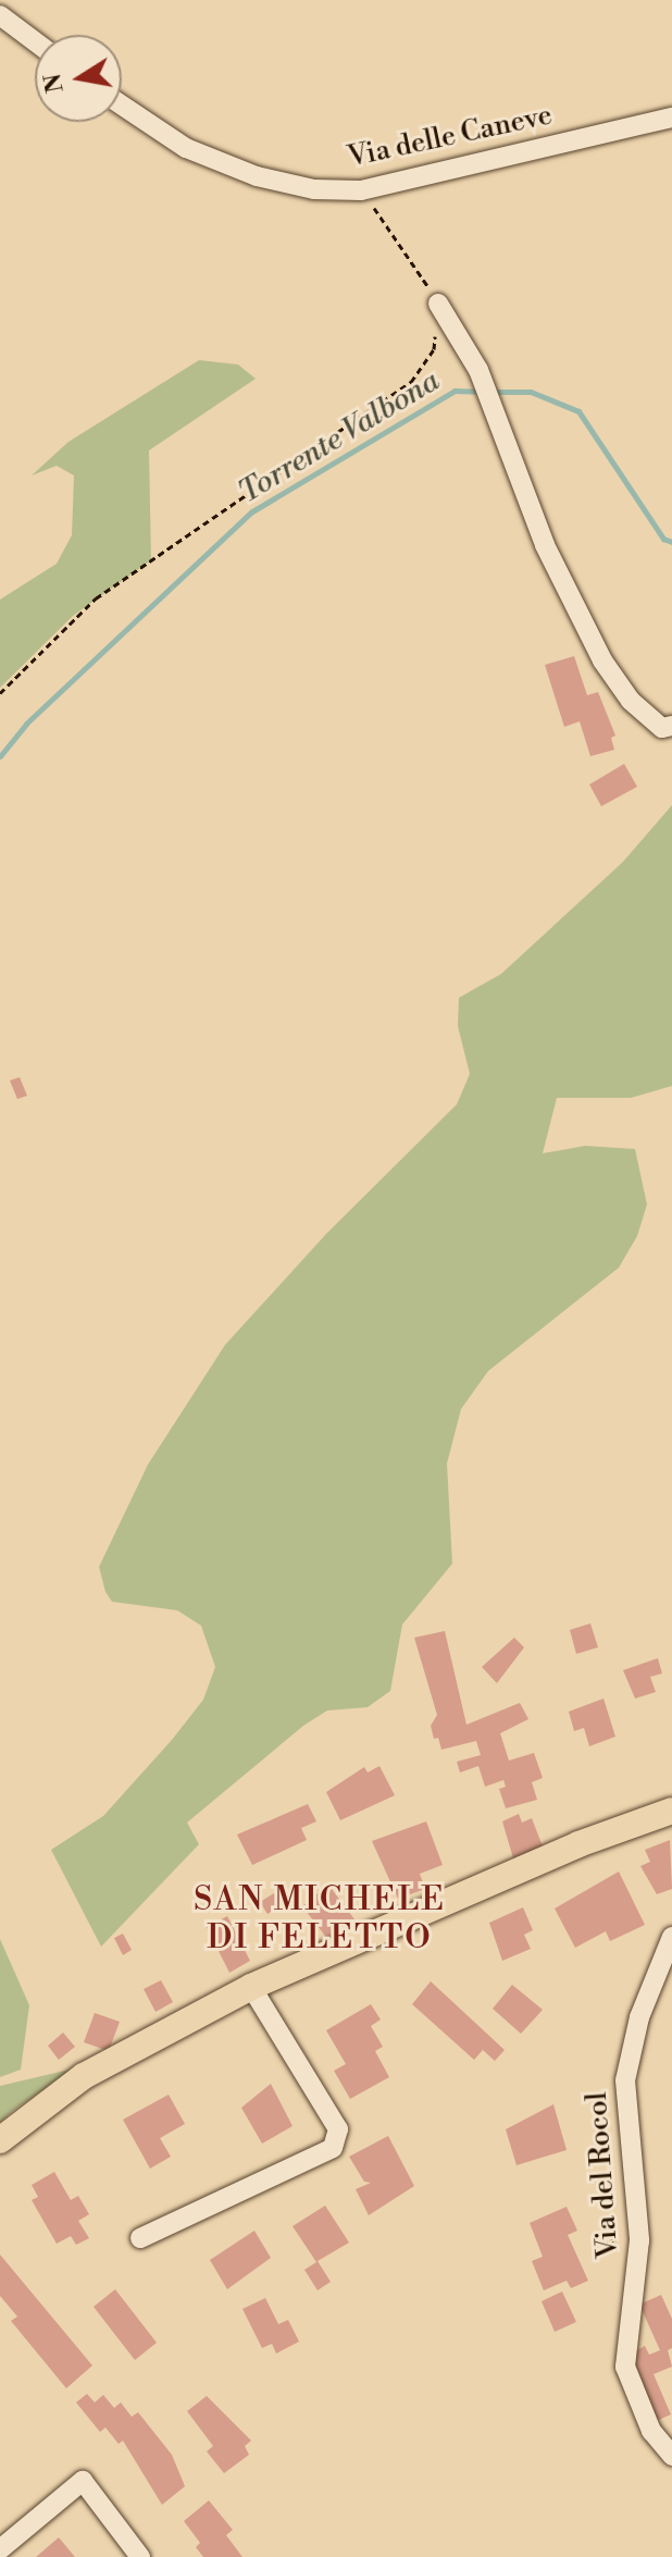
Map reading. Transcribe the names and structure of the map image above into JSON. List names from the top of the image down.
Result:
{
  "streets": {
    "street": ["Via delle Caneve", "Via del Rocol"]
  },
  "districts": ["SAN MICHELE DI FELETTO"],
  "water": ["Torrente Valbona"],
  "north": "left"
}
